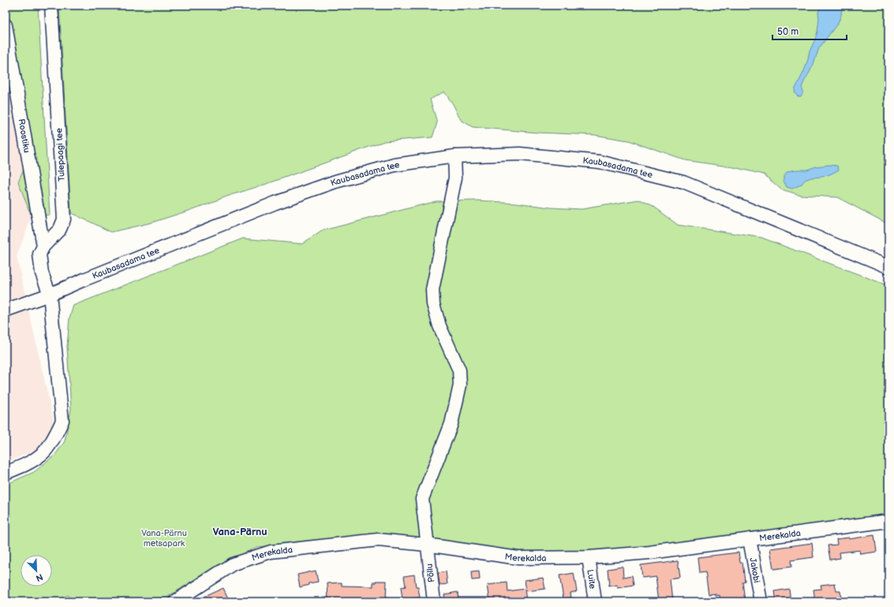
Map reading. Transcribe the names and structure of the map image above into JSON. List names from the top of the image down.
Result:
{
  "streets": {
    "street": [
      "Roostiku",
      "Tulepaagi tee",
      "Kaubasadama tee",
      "Merekalda",
      "Jakobi",
      "Põllu",
      "Luite"
    ]
  },
  "crossings": [
    ["Roostiku", "Tulepaagi tee"],
    ["Kaubasadama tee", "Põllu"],
    ["Merekalda", "Jakobi"],
    ["Merekalda", "Põllu"],
    ["Merekalda", "Luite"]
  ],
  "districts": ["Vana-Pärnu"],
  "parks": ["Vana-Pärnu metsapark"],
  "scale_bar": "50 m",
  "north": "bottom right"
}
